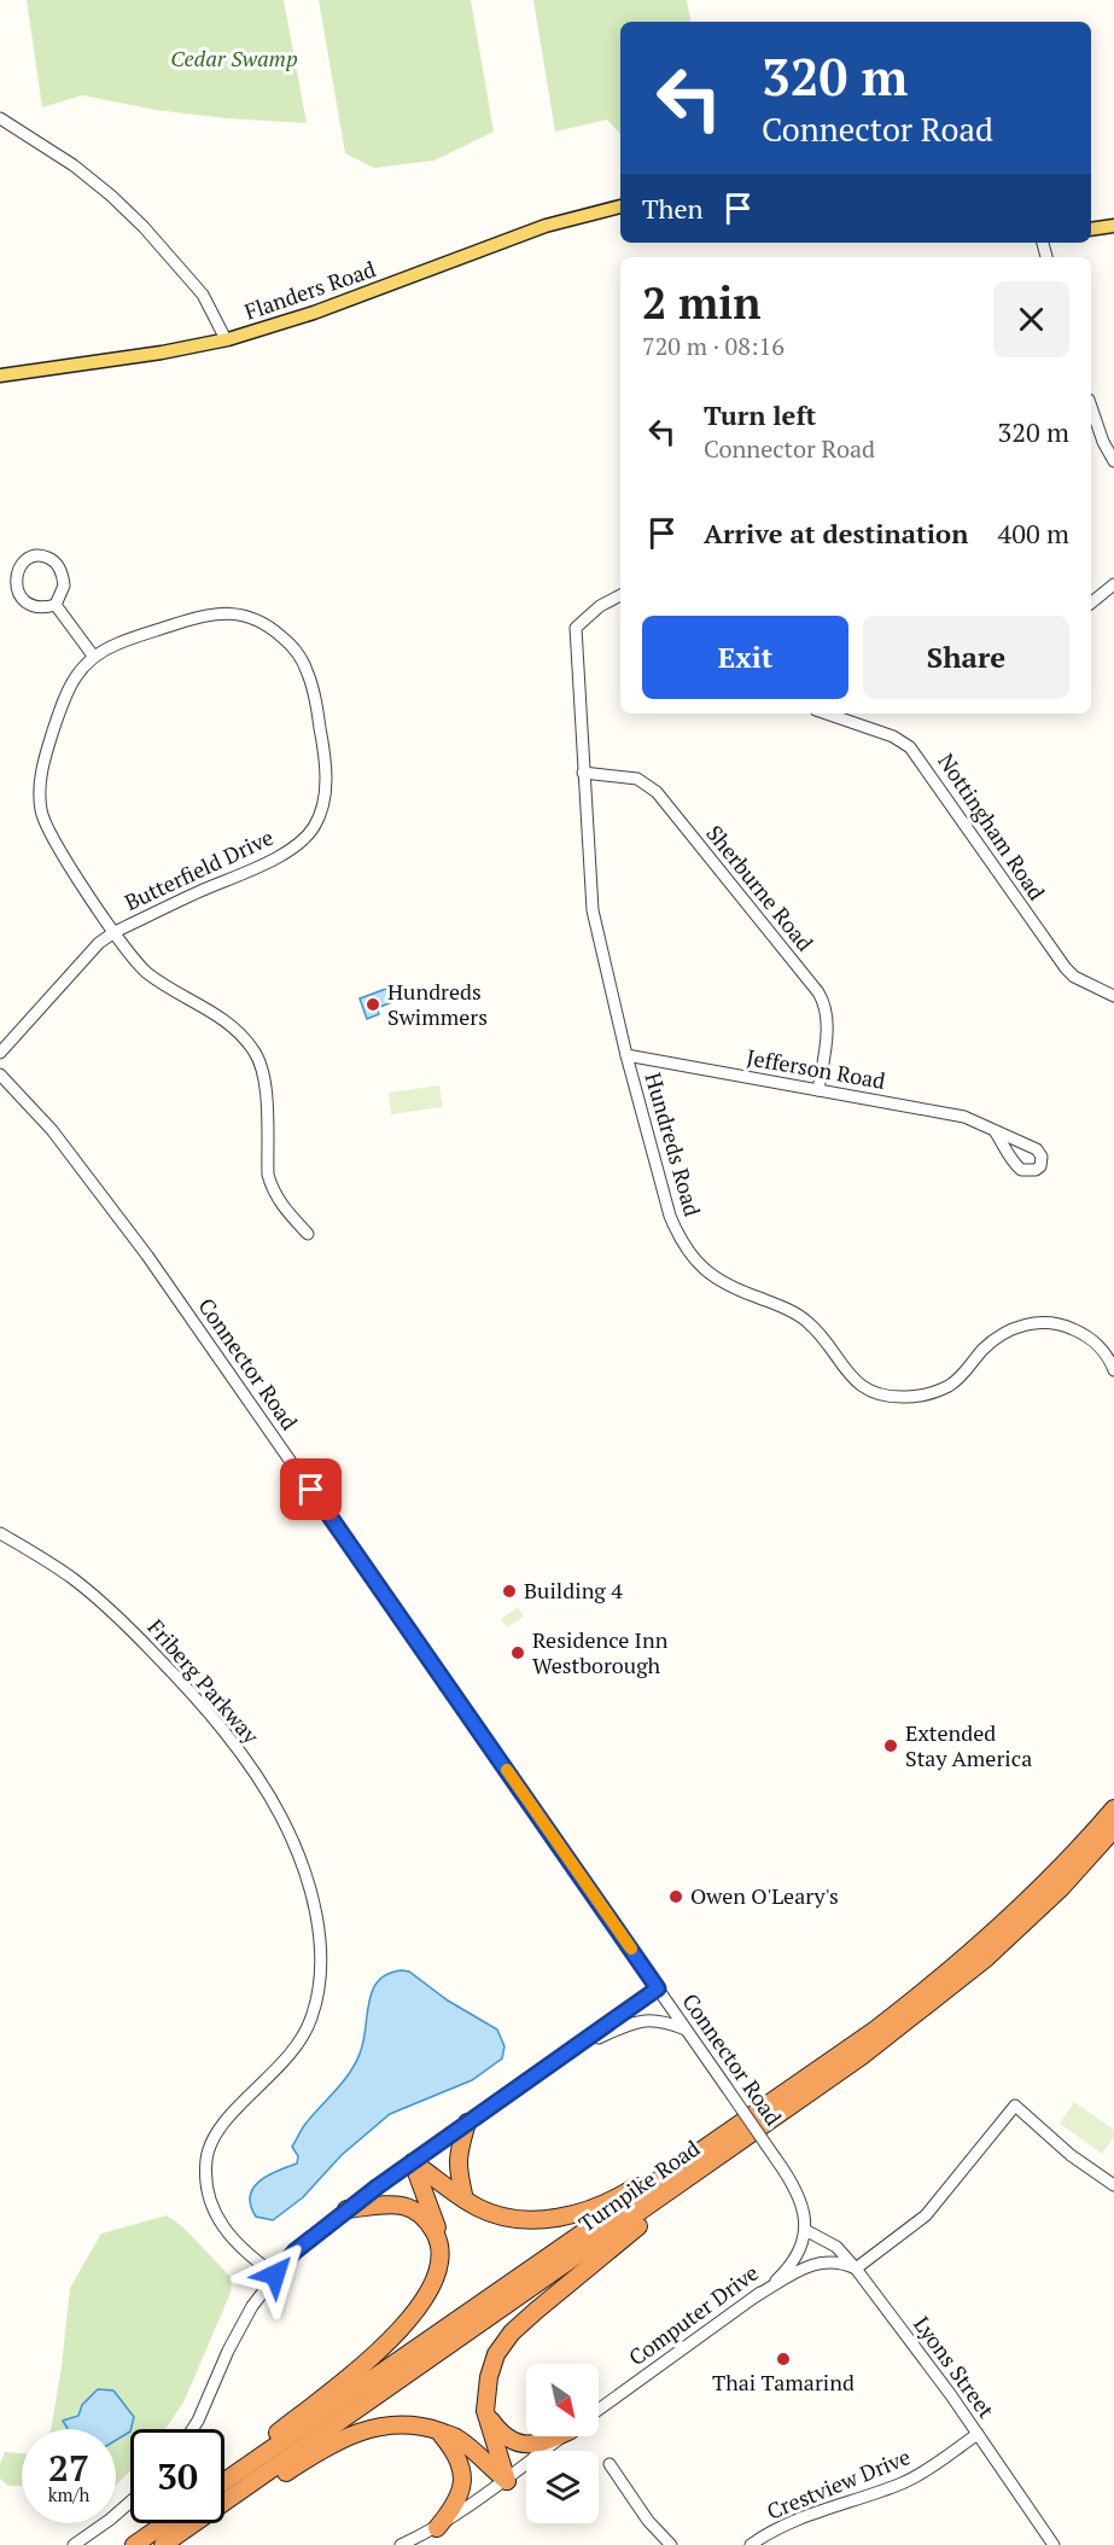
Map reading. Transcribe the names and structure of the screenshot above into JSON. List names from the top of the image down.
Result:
{
  "streets": {
    "highway": ["Turnpike Road"],
    "main road": ["Flanders Road"],
    "street": [
      "Nottingham Road",
      "Butterfield Drive",
      "Sherburne Road",
      "Jefferson Road",
      "Hundreds Road",
      "Connector Road",
      "Friberg Parkway",
      "Computer Drive",
      "Lyons Street",
      "Crestview Drive"
    ]
  },
  "crossings": [
    ["Sherburne Road", "Jefferson Road"],
    ["Sherburne Road", "Hundreds Road"],
    ["Jefferson Road", "Hundreds Road"],
    ["Connector Road", "Computer Drive"],
    ["Connector Road", "Lyons Street"],
    ["Computer Drive", "Lyons Street"],
    ["Lyons Street", "Crestview Drive"]
  ],
  "parks": ["Cedar Swamp"],
  "places": [
    "Hundreds Swimmers",
    "Building 4",
    "Residence Inn Westborough",
    "Extended Stay America",
    "Owen O'Leary's",
    "Thai Tamarind"
  ],
  "north": "bottom right",
  "page": {
    "turn": ["320 m", "Connector Road"],
    "then": "Then",
    "heading": ["2 min", "720 m · 08:16"],
    "list": [
      {
        "name": "Turn left",
        "note": "Connector Road",
        "value": "320 m"
      },
      {
        "name": "Arrive at destination",
        "value": "400 m"
      }
    ],
    "buttons": ["Exit", "Share"],
    "speed": "27 km/h",
    "limit": "30"
  }
}
